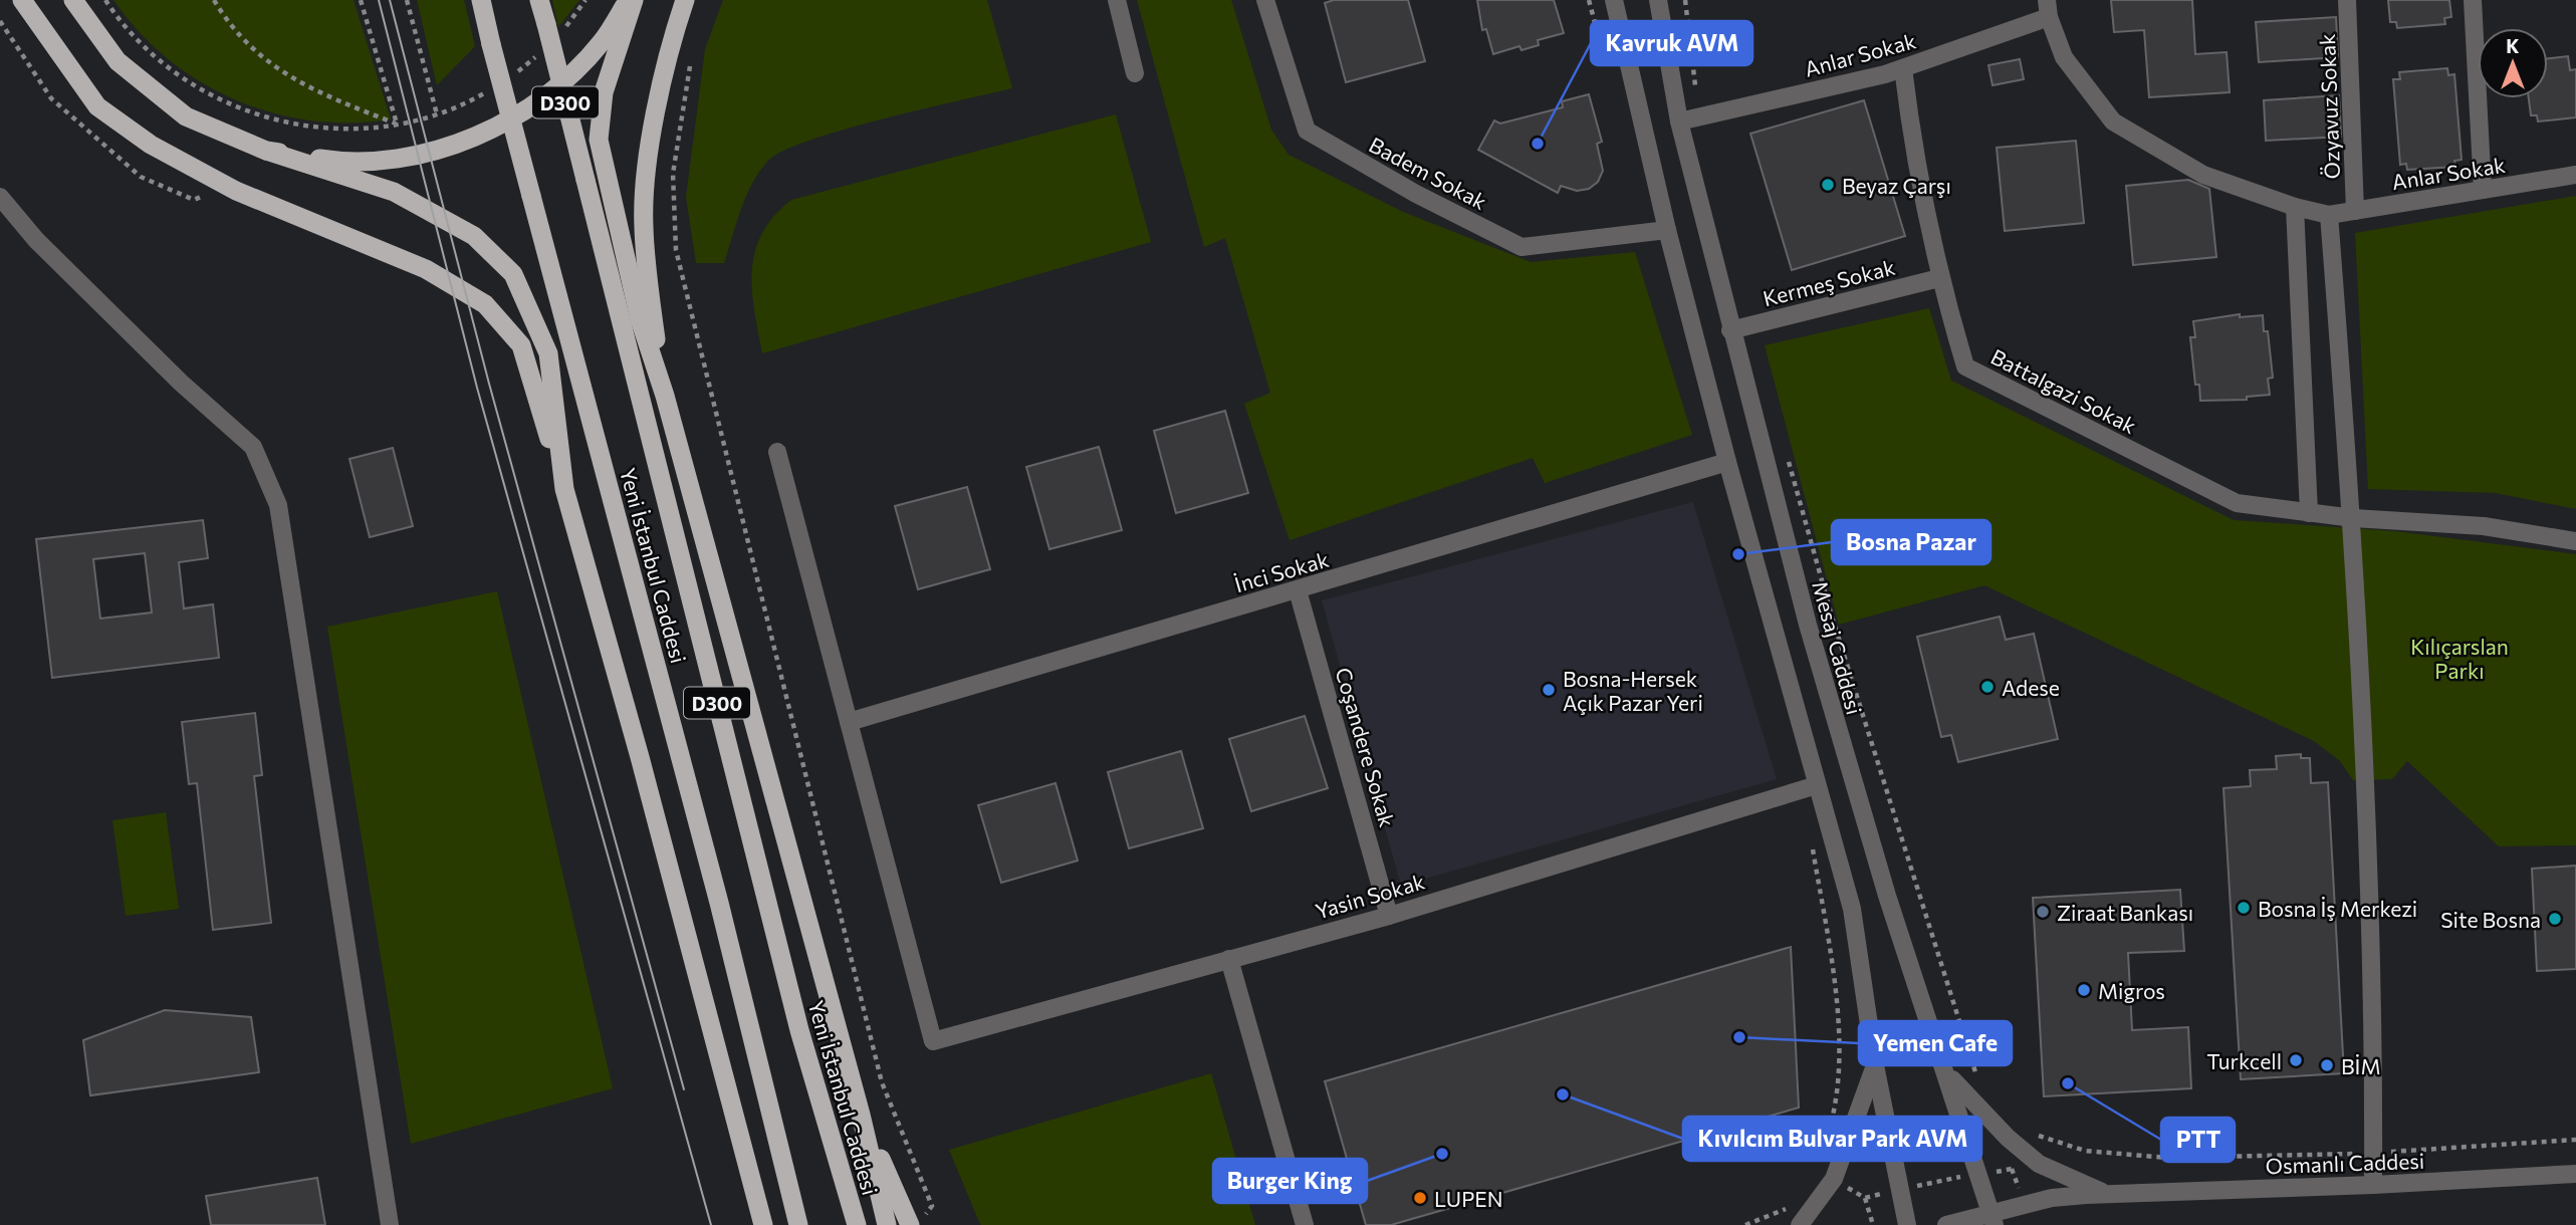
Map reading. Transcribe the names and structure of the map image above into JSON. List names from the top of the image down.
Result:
{
  "streets": {
    "highway": ["D300", "Yeni İstanbul Caddesi"],
    "street": [
      "Anlar Sokak",
      "Özyavuz Sokak",
      "Badem Sokak",
      "Kermeş Sokak",
      "Battalgazi Sokak",
      "İnci Sokak",
      "Mesaj Caddesi",
      "Coşandere Sokak",
      "Yasin Sokak",
      "Osmanlı Caddesi"
    ]
  },
  "crossings": [
    ["Anlar Sokak", "Özyavuz Sokak"],
    ["Anlar Sokak", "Battalgazi Sokak"],
    ["Anlar Sokak", "Mesaj Caddesi"],
    ["Kermeş Sokak", "Battalgazi Sokak"],
    ["Kermeş Sokak", "Mesaj Caddesi"],
    ["İnci Sokak", "Coşandere Sokak"],
    ["İnci Sokak", "Yasin Sokak"],
    ["Mesaj Caddesi", "Osmanlı Caddesi"],
    ["Coşandere Sokak", "Yasin Sokak"]
  ],
  "parks": ["Kılıçarslan Parkı"],
  "places": [
    "Kavruk AVM",
    "Beyaz Çarşı",
    "Bosna Pazar",
    "Adese",
    "Bosna-Hersek Açık Pazar Yeri",
    "Bosna İş Merkezi",
    "Ziraat Bankası",
    "Site Bosna",
    "Migros",
    "Yemen Cafe",
    "Turkcell",
    "BİM",
    "PTT",
    "Kıvılcım Bulvar Park AVM",
    "Burger King",
    "LUPEN"
  ],
  "north": "top"
}
